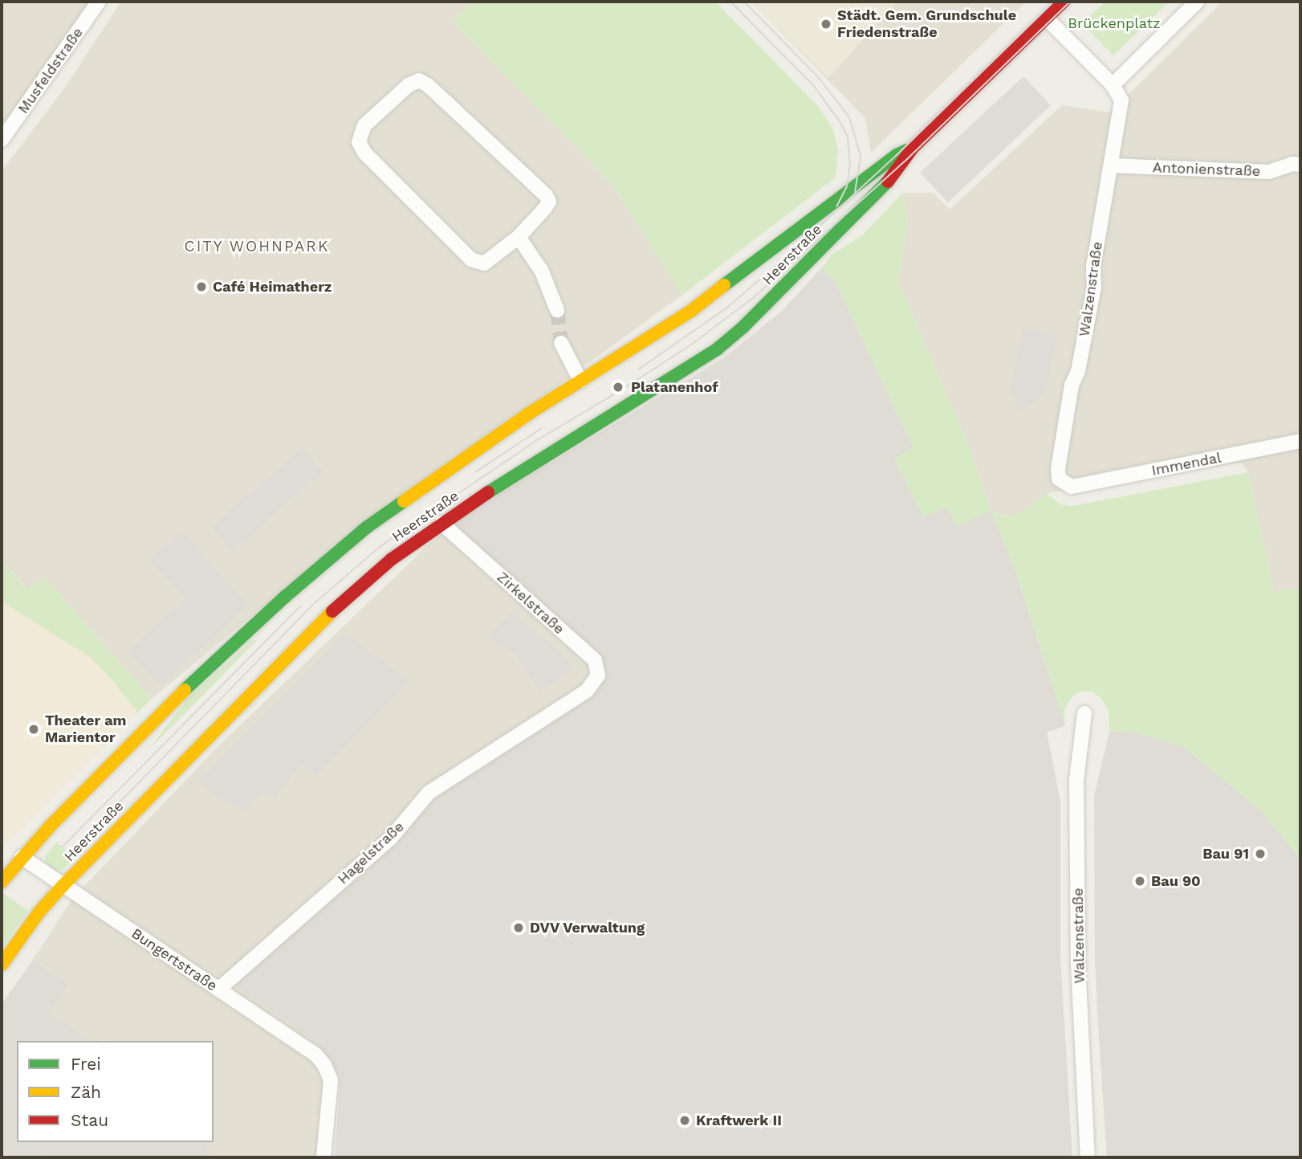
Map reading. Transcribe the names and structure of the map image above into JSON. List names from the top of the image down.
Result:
{
  "streets": {
    "street": [
      "Musfeldstraße",
      "Antonienstraße",
      "Heerstraße",
      "Walzenstraße",
      "Immendal",
      "Zirkelstraße",
      "Hagelstraße",
      "Bungertstraße"
    ]
  },
  "crossings": [
    ["Antonienstraße", "Walzenstraße"],
    ["Heerstraße", "Zirkelstraße"],
    ["Heerstraße", "Bungertstraße"],
    ["Walzenstraße", "Immendal"],
    ["Zirkelstraße", "Hagelstraße"],
    ["Hagelstraße", "Bungertstraße"]
  ],
  "districts": ["CITY WOHNPARK"],
  "parks": ["Brückenplatz"],
  "places": [
    "Städt. Gem. Grundschule Friedenstraße",
    "Café Heimatherz",
    "Platanenhof",
    "Theater am Marientor",
    "Bau 91",
    "Bau 90",
    "DVV Verwaltung",
    "Kraftwerk II"
  ],
  "legend": ["Frei", "Zäh", "Stau"]
}
